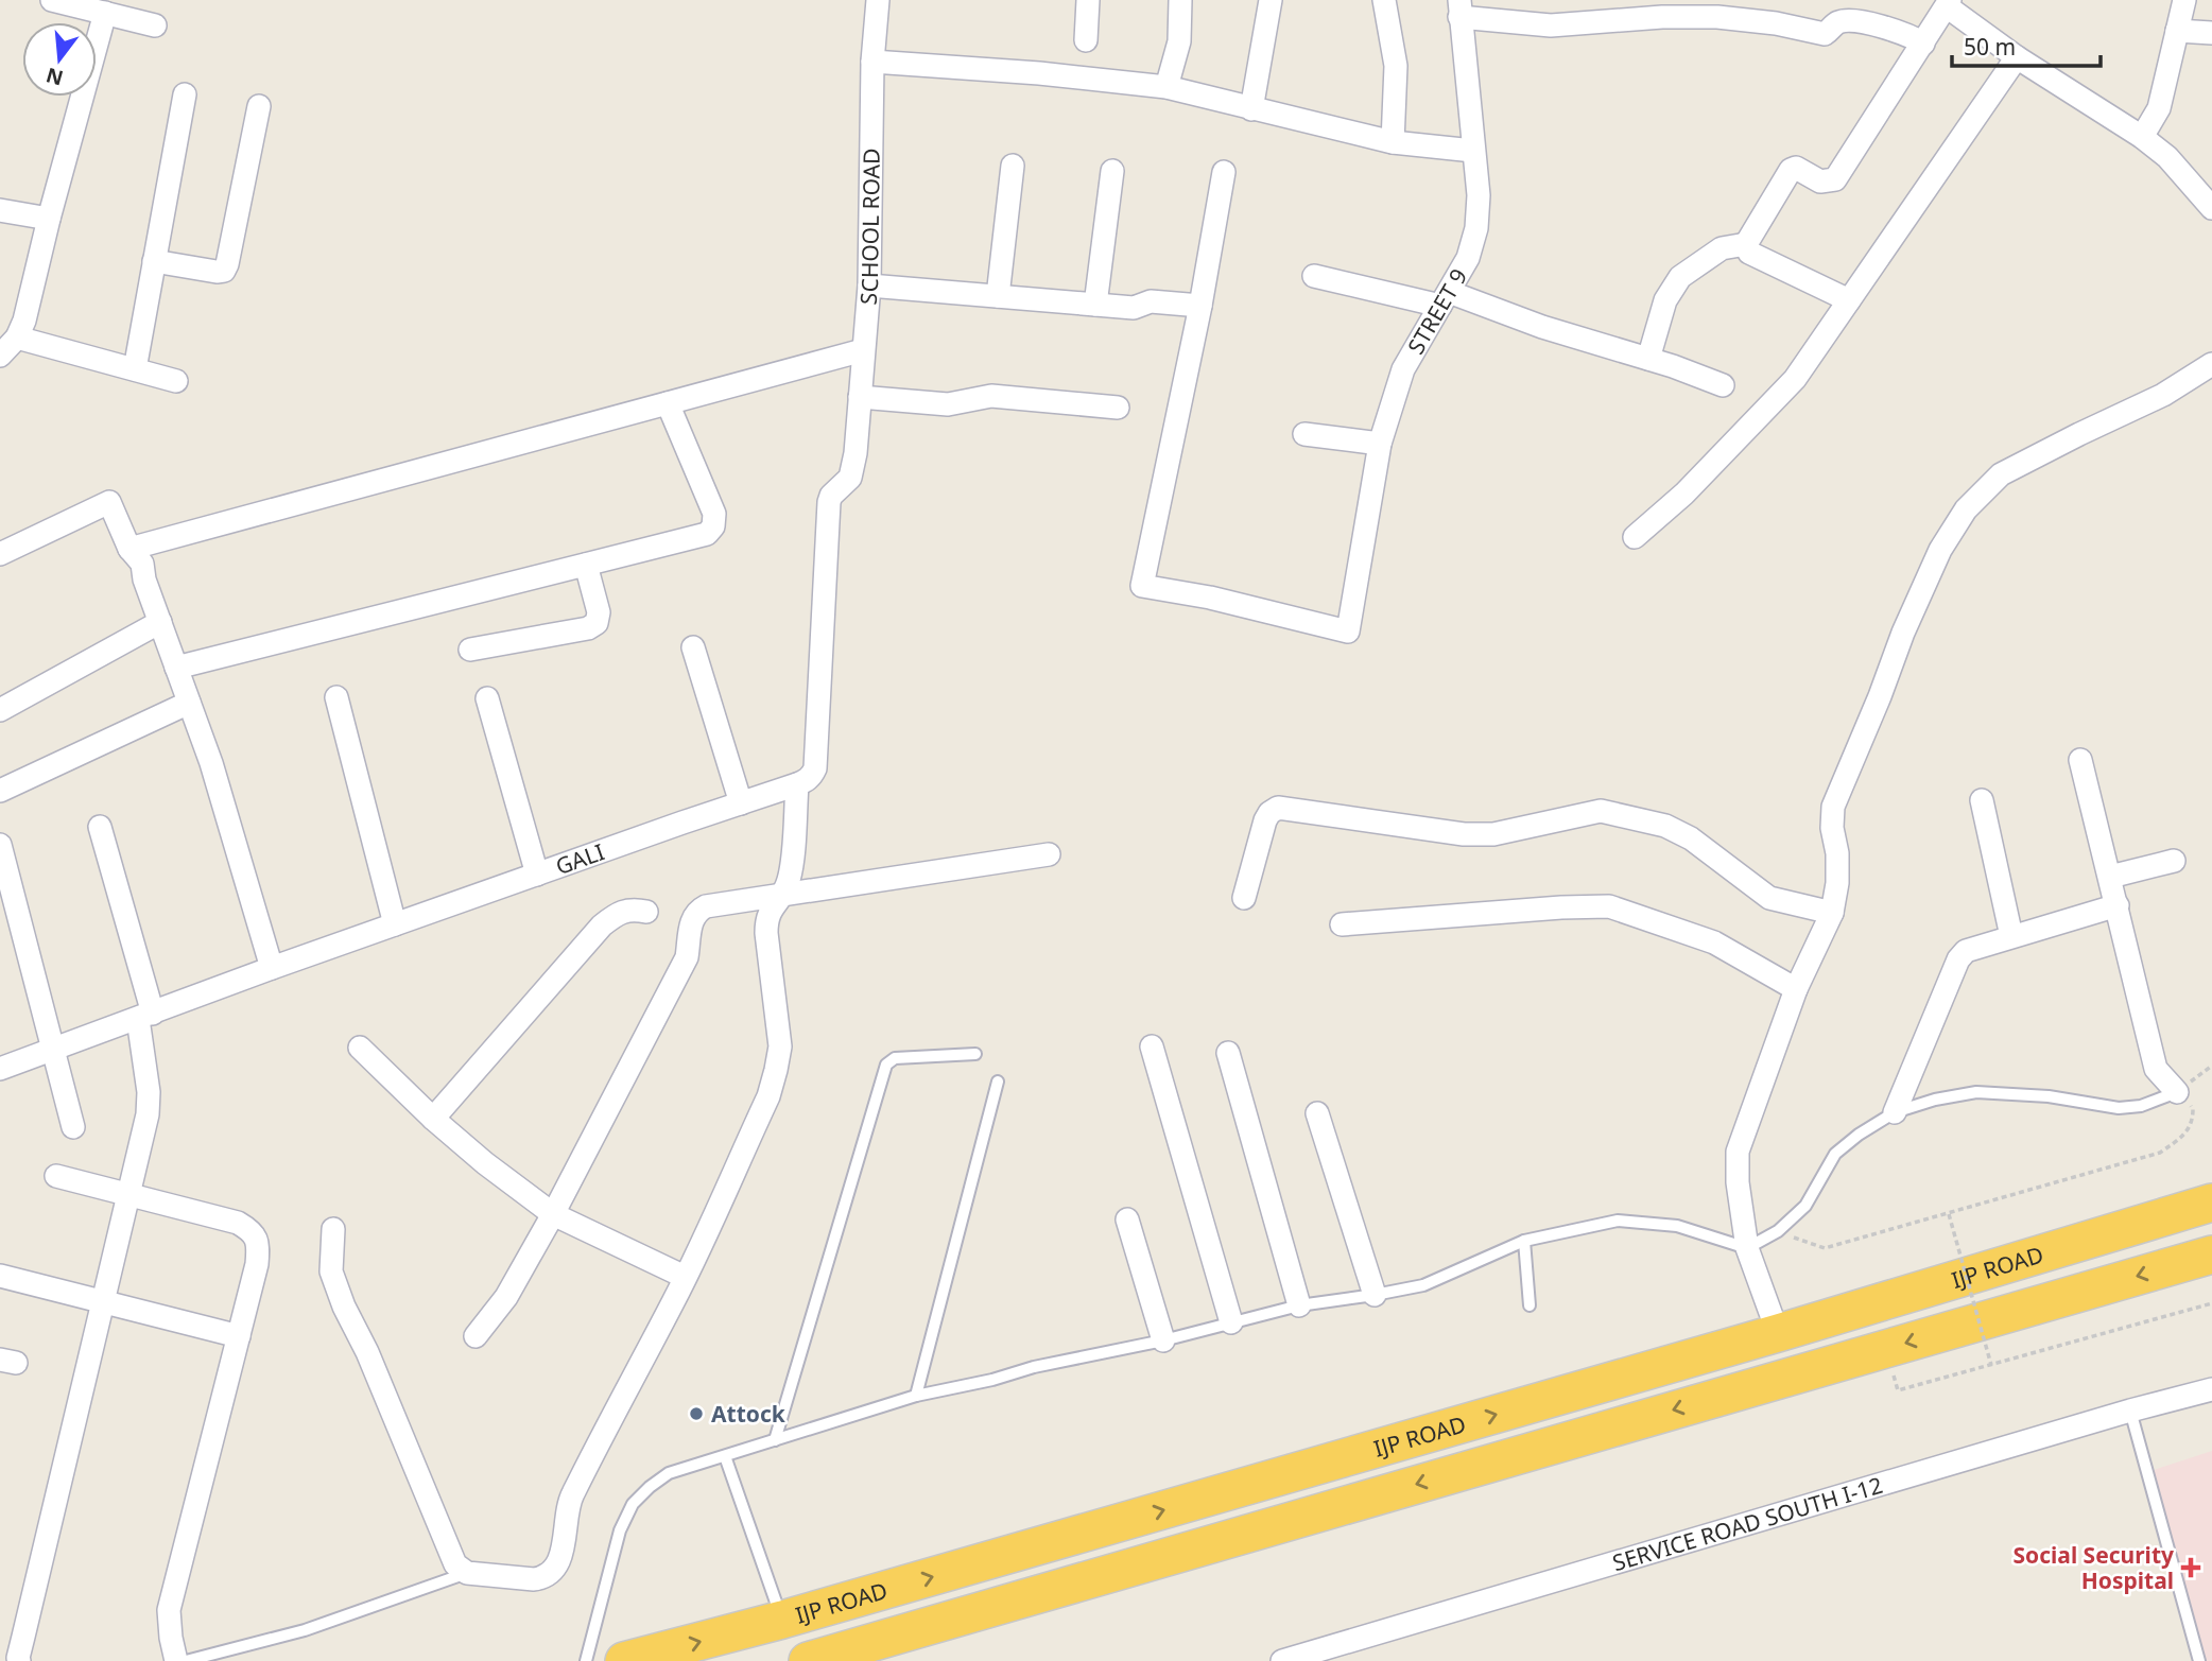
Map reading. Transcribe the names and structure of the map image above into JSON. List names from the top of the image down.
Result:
{
  "streets": {
    "highway": ["IJP ROAD"],
    "street": [
      "SCHOOL ROAD",
      "STREET 9",
      "GALI",
      "SERVICE ROAD SOUTH I-12"
    ]
  },
  "crossings": [
    ["SCHOOL ROAD", "GALI"]
  ],
  "places": {
    "other": ["Attock"],
    "health": ["Social Security Hospital"]
  },
  "scale_bar": "50 m",
  "north": "bottom"
}
